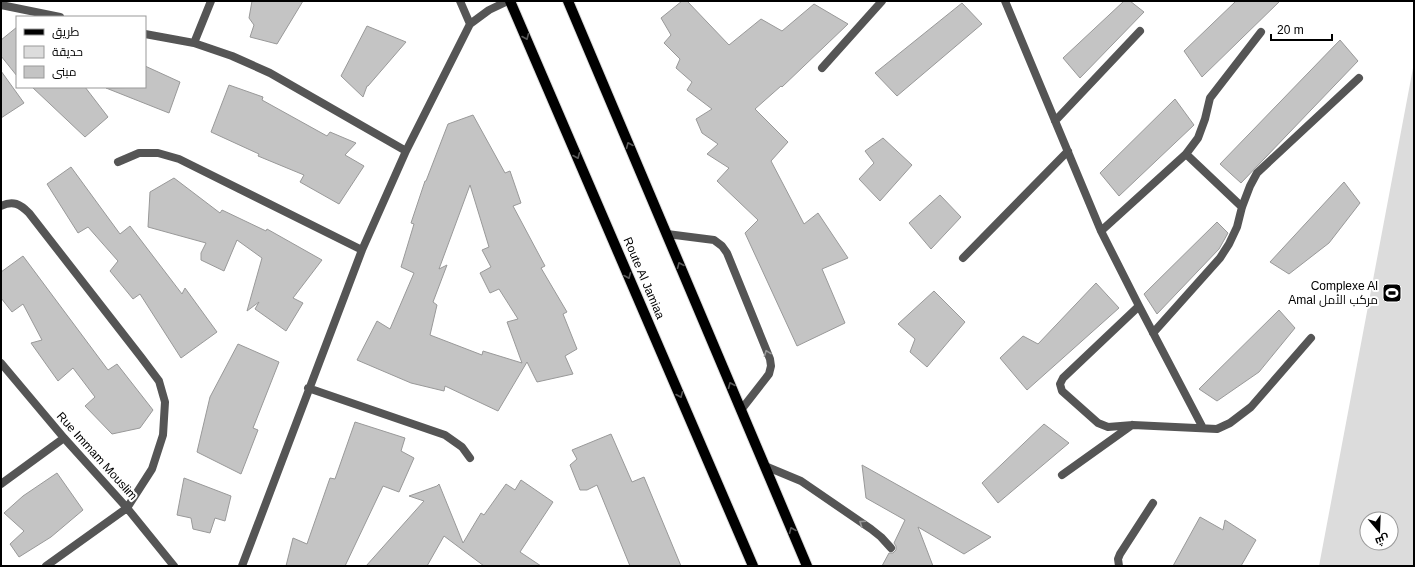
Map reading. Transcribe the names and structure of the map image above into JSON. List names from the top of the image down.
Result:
{
  "streets": {
    "main road": ["Route Al Jamiaa"],
    "street": ["Rue Immam Mouslim"]
  },
  "places": {
    "sports": ["Complexe Al Amal مركب الأمل"]
  },
  "legend": ["طريق", "حديقة", "مبنى"],
  "scale_bar": "20 m",
  "north": "bottom"
}
